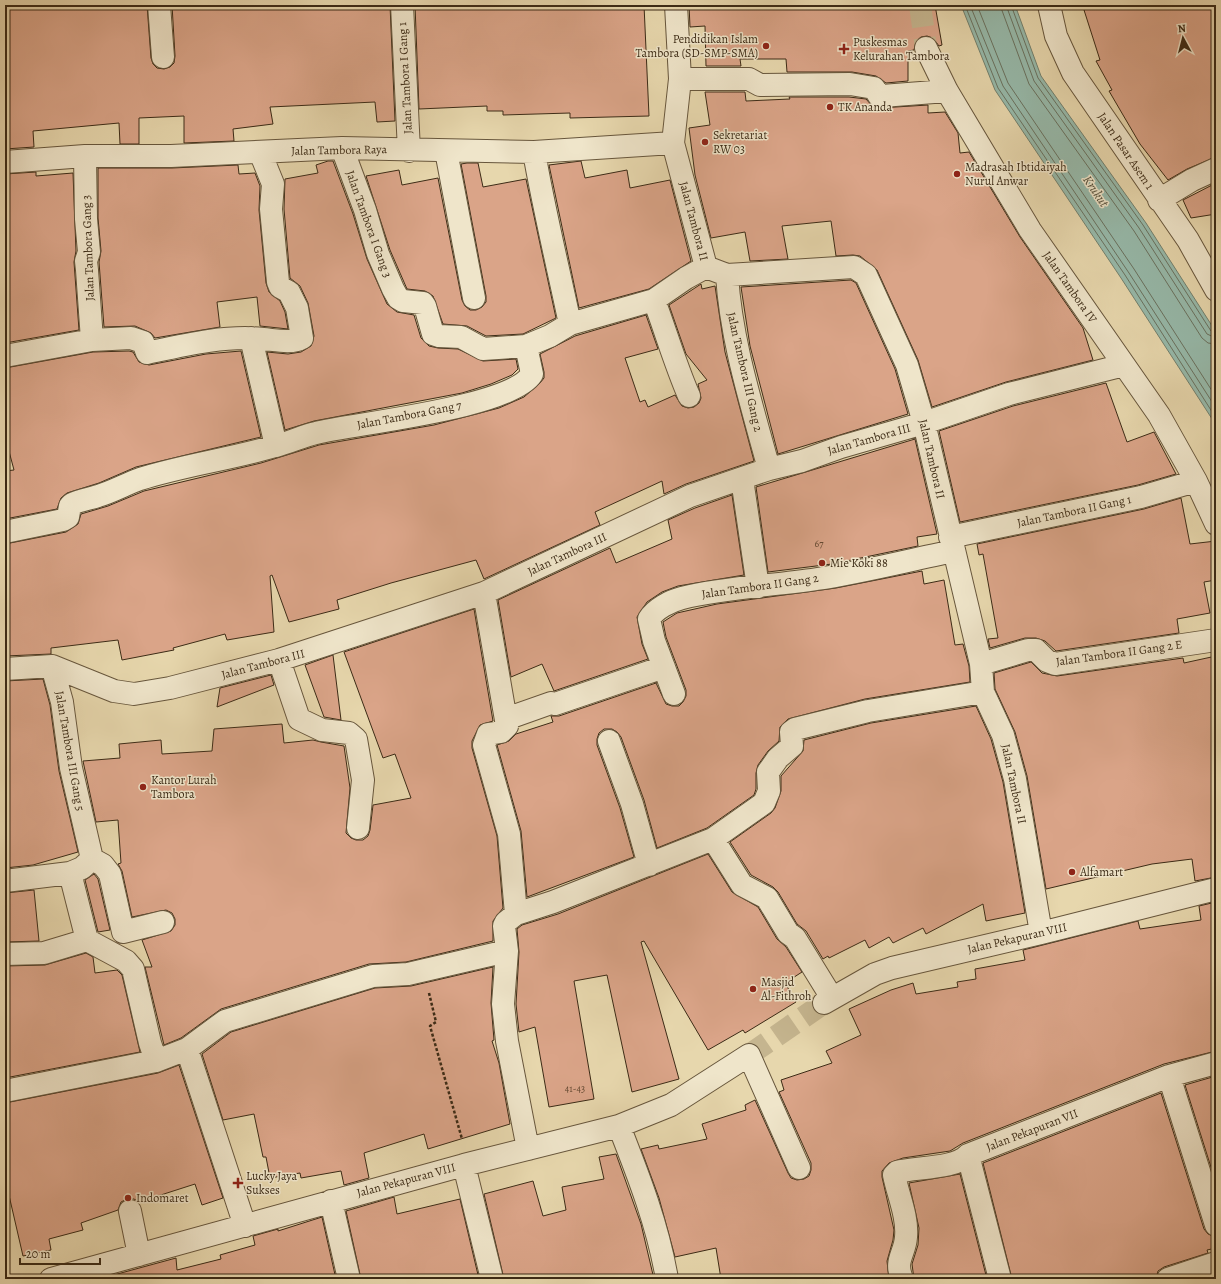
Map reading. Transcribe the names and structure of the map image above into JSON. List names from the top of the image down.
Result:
{
  "streets": {
    "street": [
      "Jalan Tambora I Gang 1",
      "Jalan Tambora Raya",
      "Jalan Pasar Asem 1",
      "Jalan Tambora II",
      "Jalan Tambora I Gang 3",
      "Jalan Tambora Gang 3",
      "Jalan Tambora IV",
      "Jalan Tambora III Gang 2",
      "Jalan Tambora Gang 7",
      "Jalan Tambora III",
      "Jalan Tambora II Gang 1",
      "Jalan Tambora II Gang 2",
      "Jalan Tambora II Gang 2 E",
      "Jalan Tambora III Gang 5",
      "Jalan Pekapuran VIII",
      "Jalan Pekapuran VII"
    ]
  },
  "crossings": [
    ["Jalan Tambora I Gang 1", "Jalan Tambora Raya"],
    ["Jalan Tambora Raya", "Jalan Tambora II"],
    ["Jalan Tambora Raya", "Jalan Tambora I Gang 3"],
    ["Jalan Tambora Raya", "Jalan Tambora Gang 3"],
    ["Jalan Tambora II", "Jalan Tambora III Gang 2"],
    ["Jalan Tambora II", "Jalan Tambora III"],
    ["Jalan Tambora II", "Jalan Tambora II Gang 1"],
    ["Jalan Tambora II", "Jalan Tambora II Gang 2"],
    ["Jalan Tambora II", "Jalan Tambora II Gang 2 E"],
    ["Jalan Tambora II", "Jalan Pekapuran VIII"],
    ["Jalan Tambora I Gang 3", "Jalan Tambora Gang 7"],
    ["Jalan Tambora IV", "Jalan Tambora III"],
    ["Jalan Tambora IV", "Jalan Tambora II Gang 1"],
    ["Jalan Tambora III Gang 2", "Jalan Tambora III"],
    ["Jalan Tambora III", "Jalan Tambora III Gang 5"],
    ["Jalan Tambora II Gang 1", "Jalan Tambora II Gang 2"]
  ],
  "water": ["Krukut"],
  "places": {
    "other": [
      "Pendidikan Islam Tambora (SD-SMP-SMA)",
      "TK Ananda",
      "Sekretariat RW 03",
      "Madrasah Ibtidaiyah Nurul Anwar",
      "Mie Koki 88",
      "Kantor Lurah Tambora",
      "Alfamart",
      "Masjid Al-Fithroh",
      "Indomaret"
    ],
    "health": ["Puskesmas Kelurahan Tambora", "Lucky Jaya Sukses"]
  },
  "house_numbers": ["67", "41-43"],
  "scale_bar": "20 m",
  "north": "top"
}
